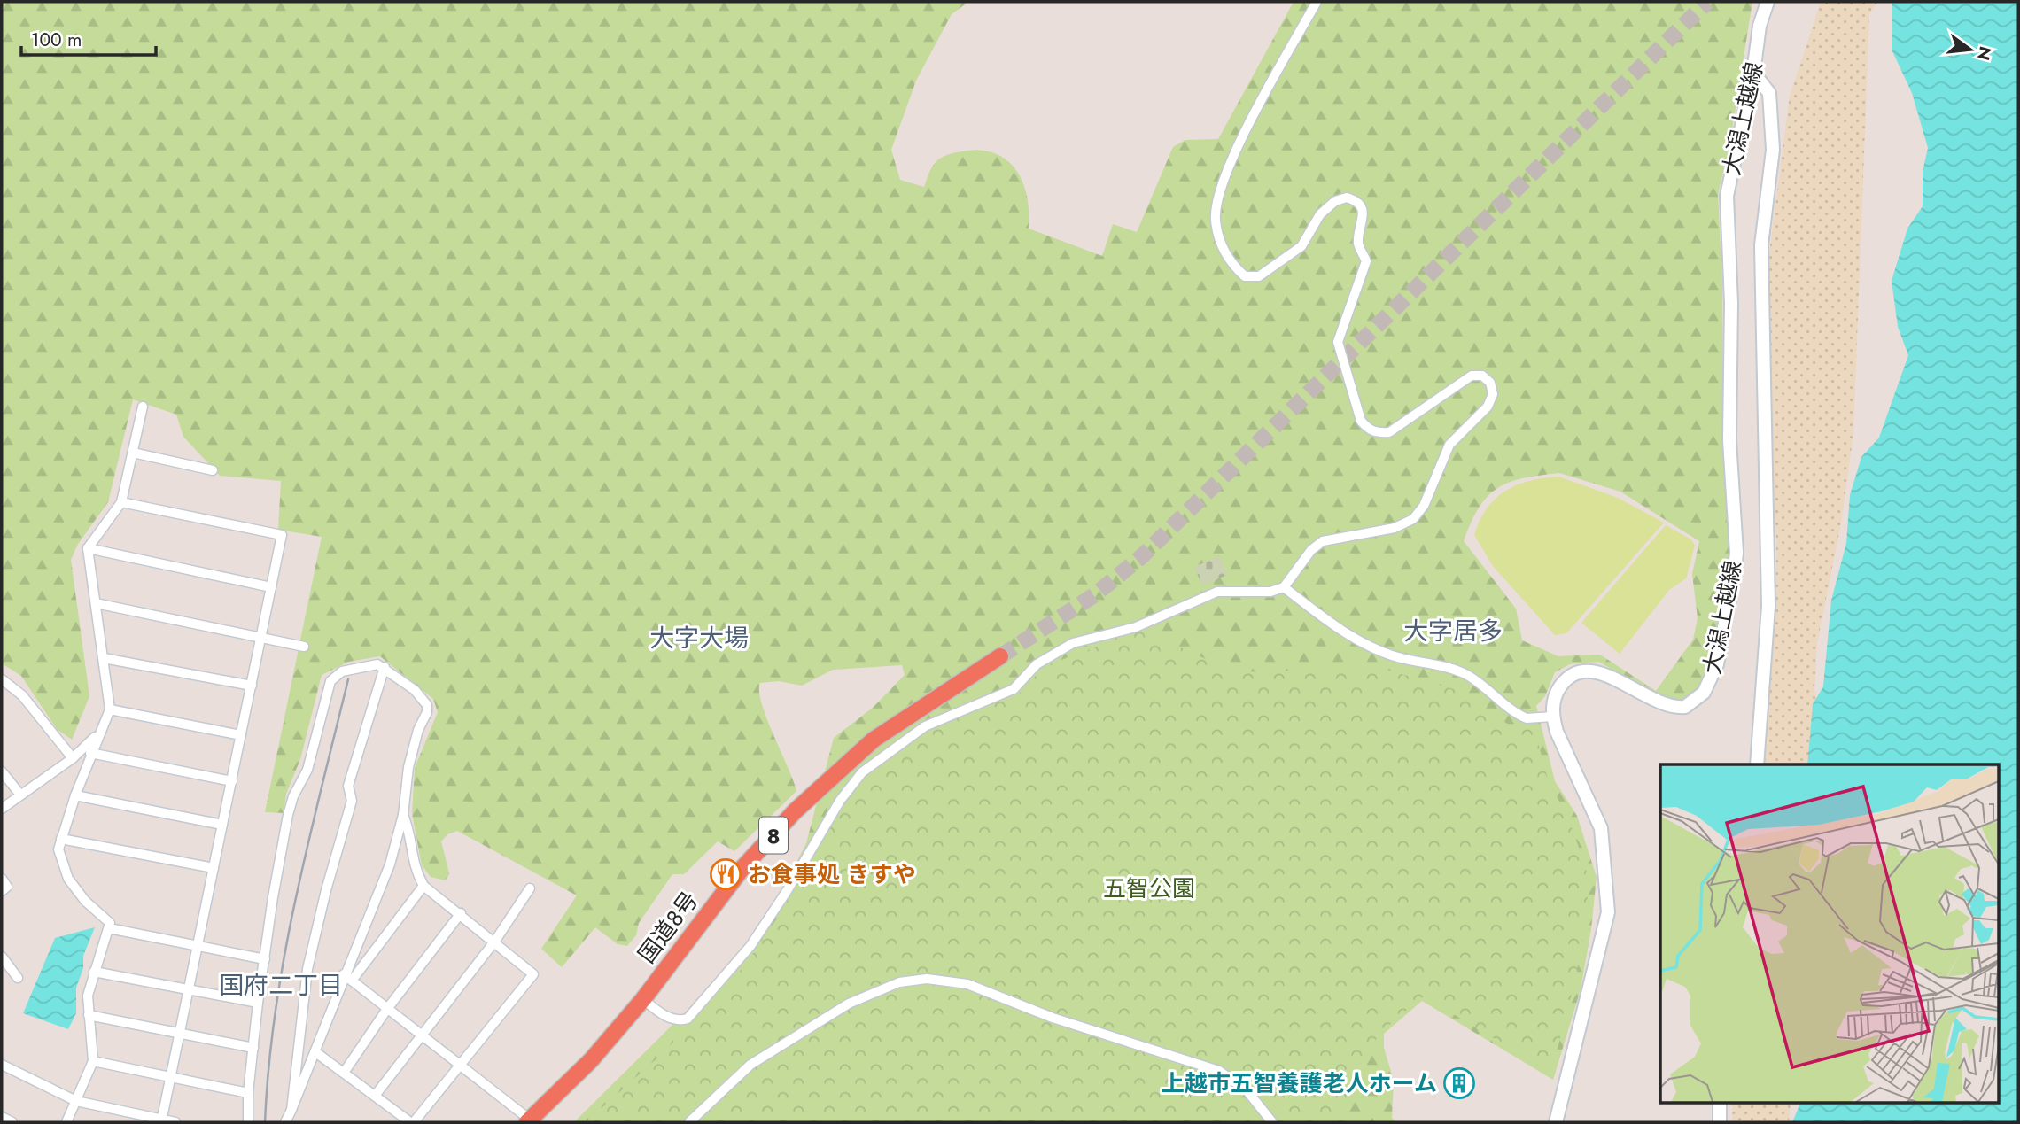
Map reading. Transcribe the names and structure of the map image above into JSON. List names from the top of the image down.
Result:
{
  "streets": {
    "highway": ["8", "国道8号"],
    "main road": ["大潟上越線"]
  },
  "districts": ["大字居多", "大字大場", "国府二丁目"],
  "parks": ["五智公園"],
  "places": {
    "restaurant": ["お食事処 きすや"],
    "building": ["上越市五智養護老人ホーム"]
  },
  "scale_bar": "100 m",
  "north": "right"
}
